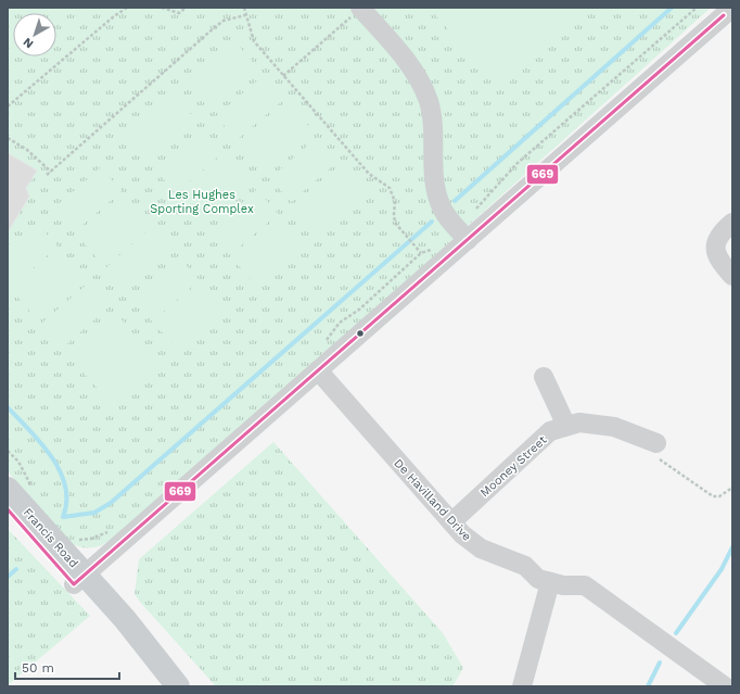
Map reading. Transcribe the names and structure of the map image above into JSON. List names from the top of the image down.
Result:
{
  "streets": {
    "main road": ["Francis Road"],
    "street": ["Mooney Street", "De Havilland Drive"]
  },
  "crossings": [
    ["Mooney Street", "De Havilland Drive"]
  ],
  "parks": ["Les Hughes Sporting Complex"],
  "lines": ["transit line 669"],
  "scale_bar": "50 m",
  "north": "bottom left"
}
